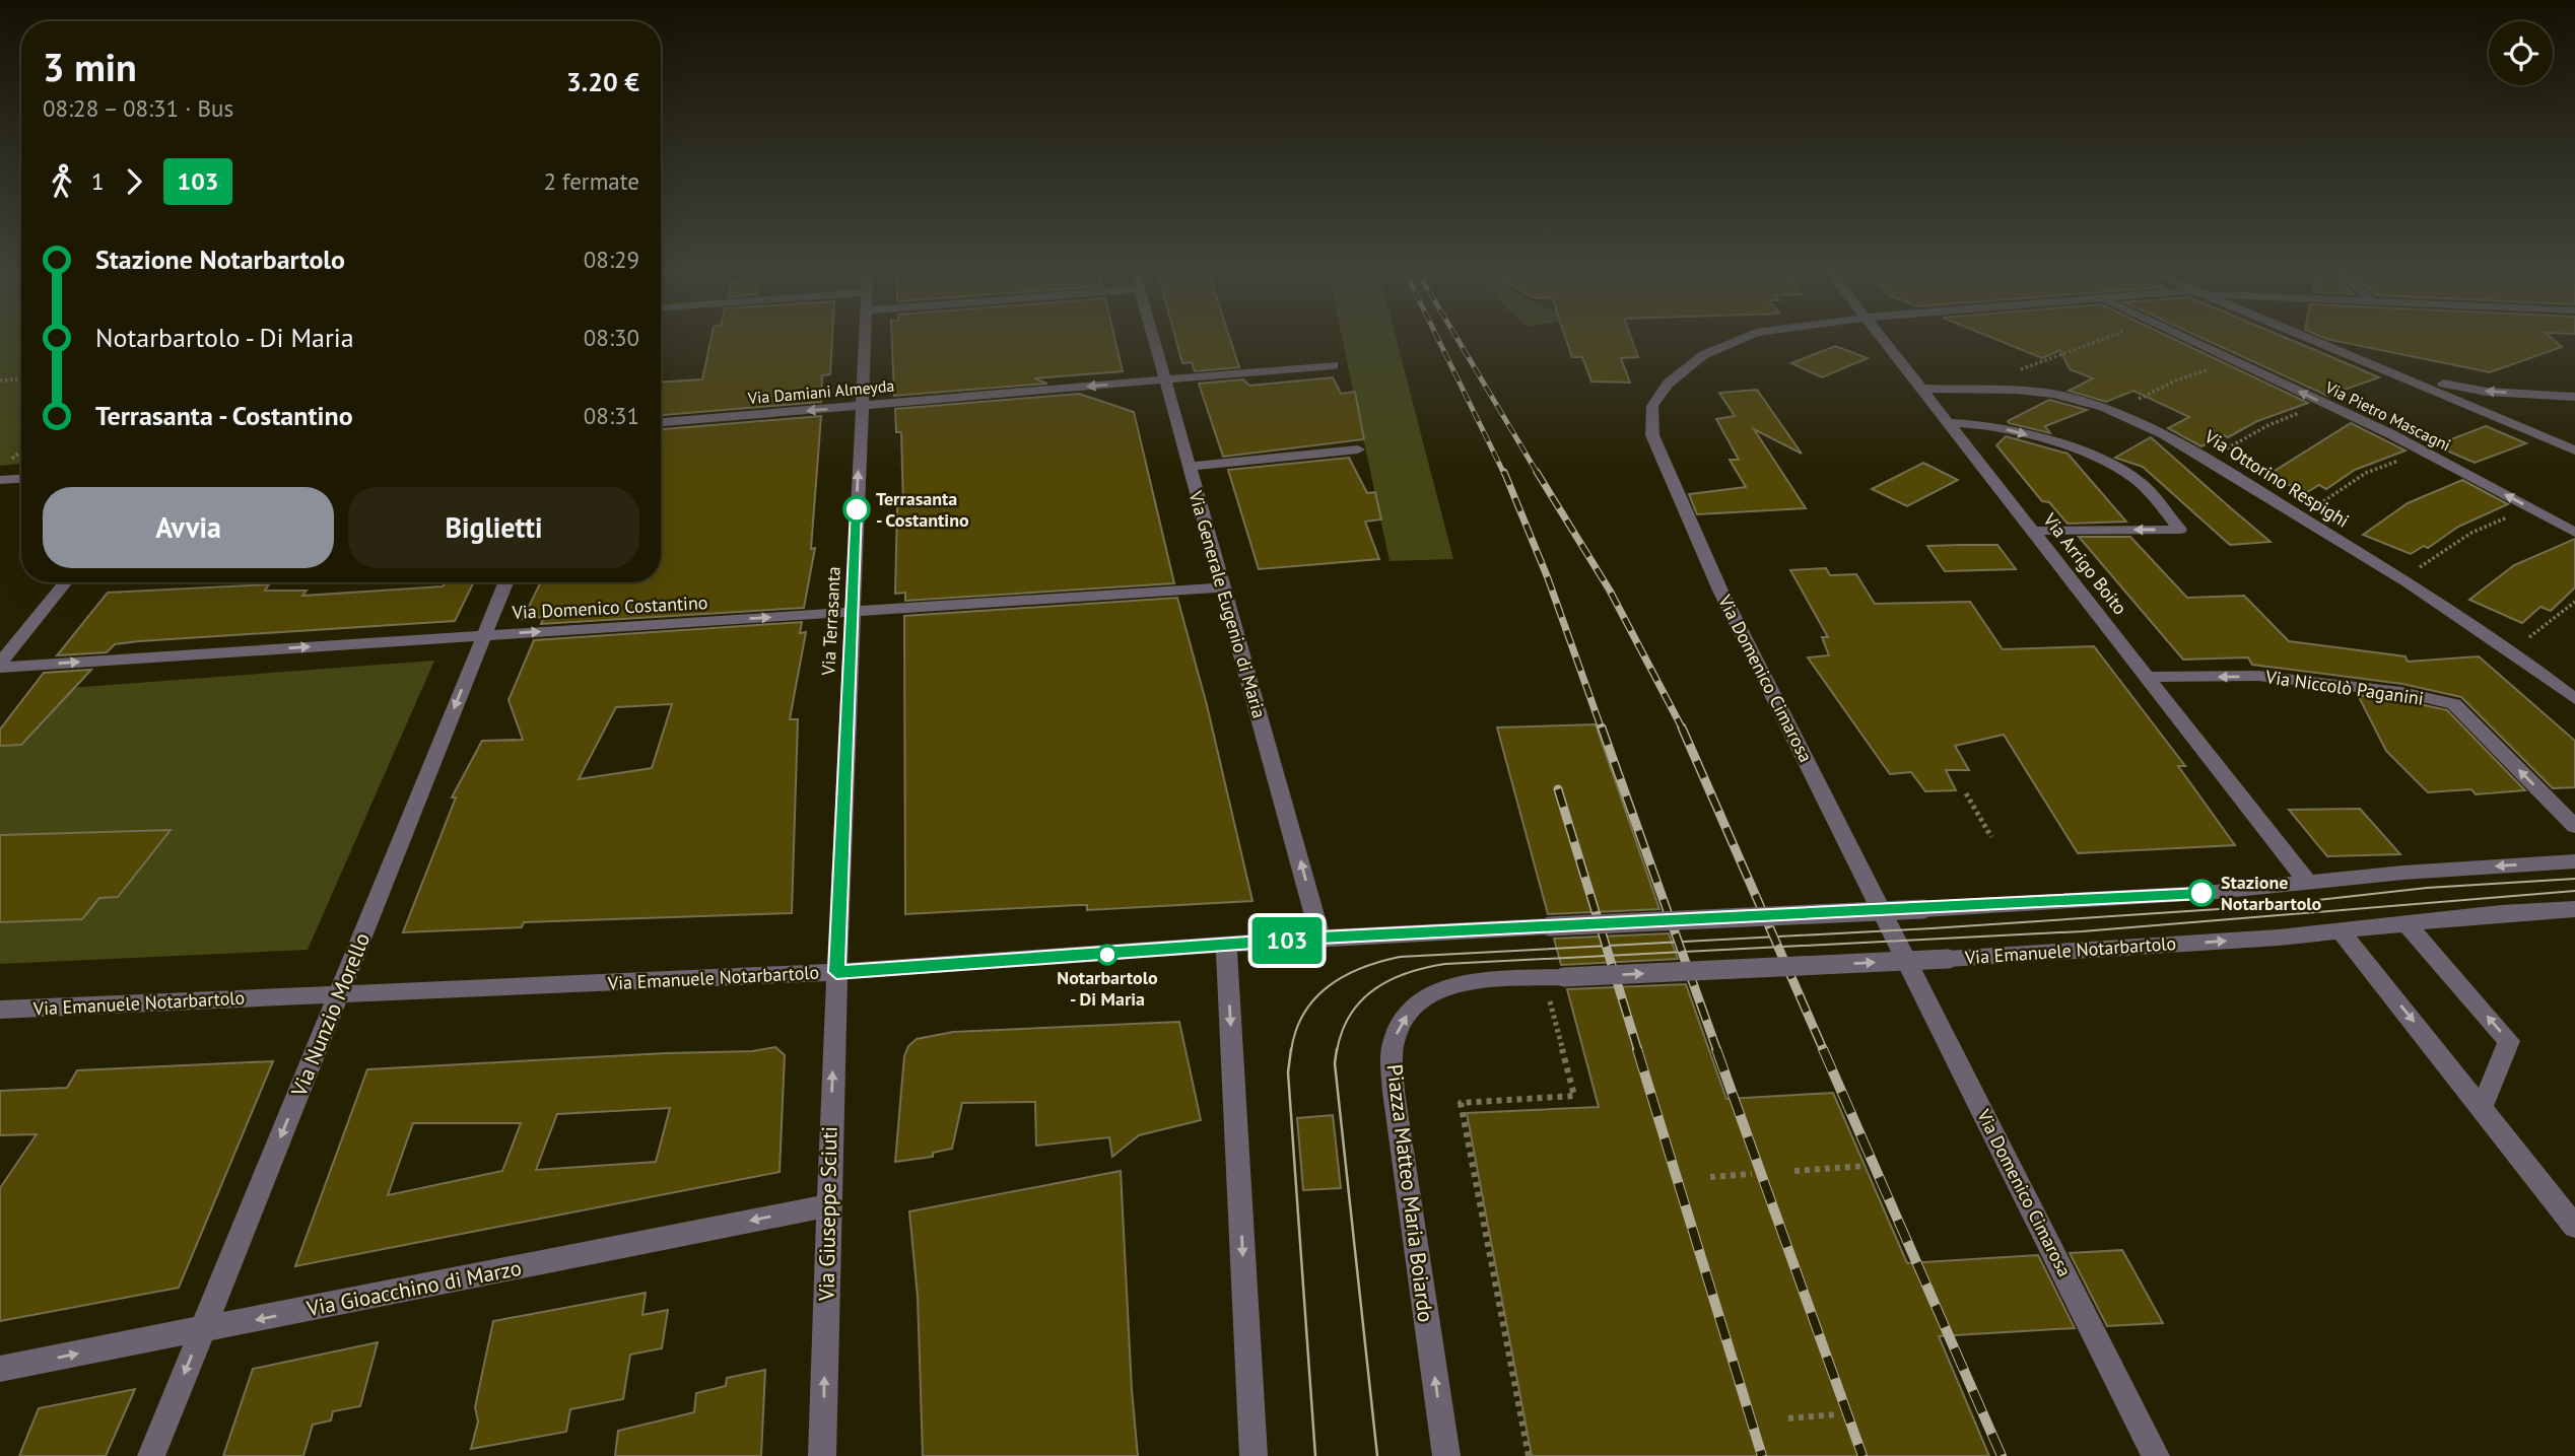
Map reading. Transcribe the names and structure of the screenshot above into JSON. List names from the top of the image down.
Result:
{
  "streets": {
    "street": [
      "Via Damiani Almeyda",
      "Via Pietro Mascagni",
      "Via Ottorino Respighi",
      "Via Arrigo Boito",
      "Via Generale Eugenio di Maria",
      "Via Domenico Costantino",
      "Via Terrasanta",
      "Via Domenico Cimarosa",
      "Via Niccolò Paganini",
      "Via Emanuele Notarbartolo",
      "Via Nunzio Morello",
      "Piazza Matteo Maria Boiardo",
      "Via Giuseppe Sciuti",
      "Via Gioacchino di Marzo"
    ]
  },
  "crossings": [
    ["Via Damiani Almeyda", "Via Generale Eugenio di Maria"],
    ["Via Damiani Almeyda", "Via Terrasanta"],
    ["Via Ottorino Respighi", "Via Arrigo Boito"],
    ["Via Arrigo Boito", "Via Niccolò Paganini"],
    ["Via Arrigo Boito", "Via Emanuele Notarbartolo"],
    ["Via Generale Eugenio di Maria", "Via Domenico Costantino"],
    ["Via Generale Eugenio di Maria", "Via Emanuele Notarbartolo"],
    ["Via Domenico Costantino", "Via Terrasanta"],
    ["Via Domenico Costantino", "Via Nunzio Morello"],
    ["Via Terrasanta", "Via Emanuele Notarbartolo"],
    ["Via Terrasanta", "Via Giuseppe Sciuti"],
    ["Via Emanuele Notarbartolo", "Via Nunzio Morello"],
    ["Via Emanuele Notarbartolo", "Piazza Matteo Maria Boiardo"],
    ["Via Emanuele Notarbartolo", "Via Giuseppe Sciuti"],
    ["Via Nunzio Morello", "Via Gioacchino di Marzo"],
    ["Via Giuseppe Sciuti", "Via Gioacchino di Marzo"]
  ],
  "one_way": [
    "Via Damiani Almeyda",
    "Via Generale Eugenio di Maria",
    "Via Domenico Costantino",
    "Via Niccolò Paganini",
    "Via Nunzio Morello",
    "Piazza Matteo Maria Boiardo",
    "Via Giuseppe Sciuti"
  ],
  "places": ["Terrasanta - Costantino", "Stazione Notarbartolo", "Notarbartolo - Di Maria"],
  "lines": ["bus line 103"],
  "page": {
    "on_map": "103",
    "heading": ["3 min", "08:28 – 08:31 · Bus", "3.20 €"],
    "legs": ["1", "103", "2 fermate"],
    "list": [
      {
        "name": "Stazione Notarbartolo",
        "value": "08:29"
      },
      {
        "name": "Notarbartolo - Di Maria",
        "value": "08:30"
      },
      {
        "name": "Terrasanta - Costantino",
        "value": "08:31"
      }
    ],
    "buttons": ["Avvia", "Biglietti"]
  }
}
